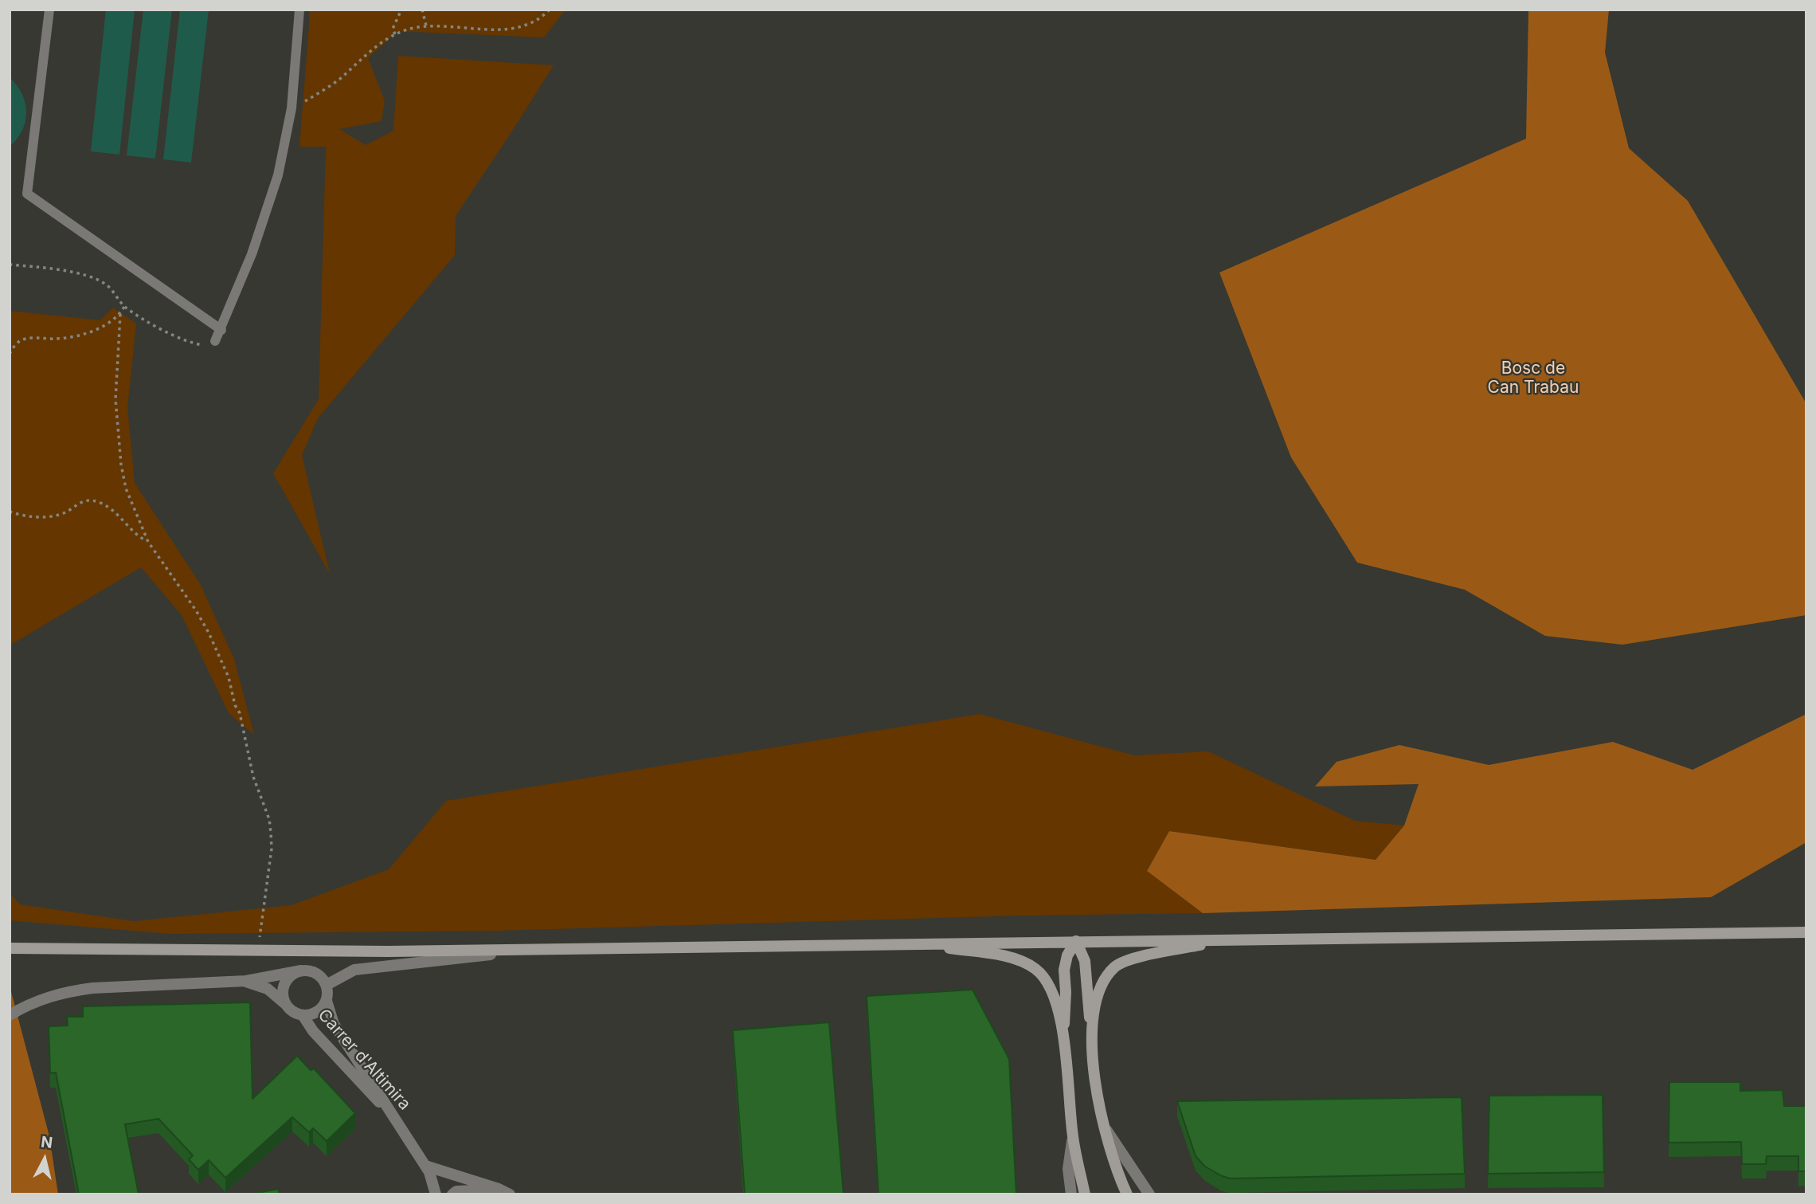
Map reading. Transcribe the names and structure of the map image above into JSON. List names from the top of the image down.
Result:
{
  "streets": {
    "street": ["Carrer d'Altimira"]
  },
  "parks": ["Bosc de Can Trabau"],
  "north": "top"
}
